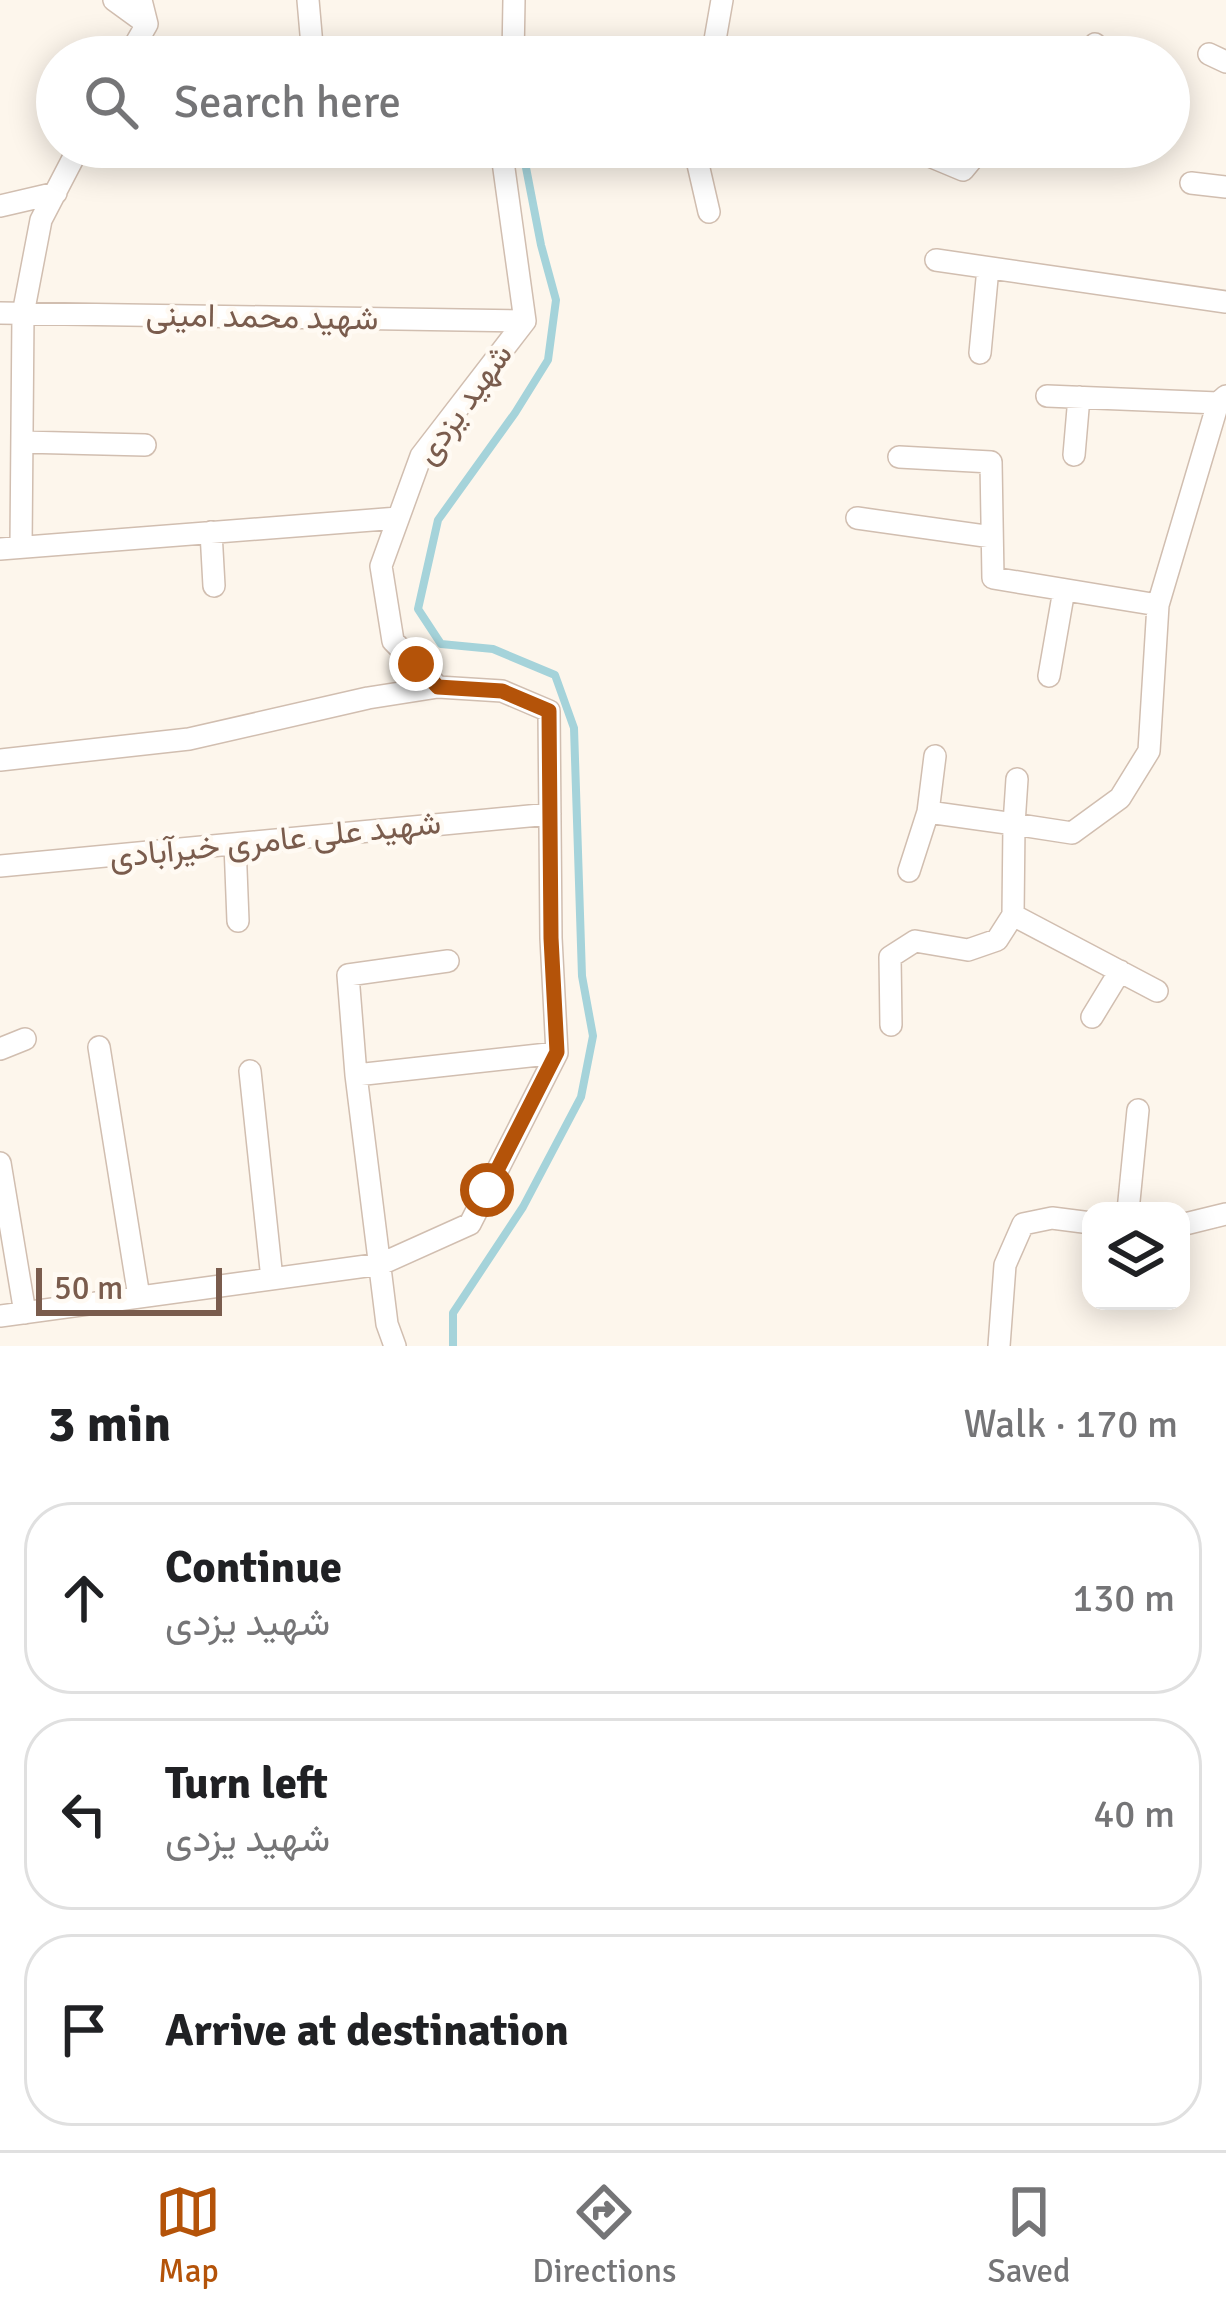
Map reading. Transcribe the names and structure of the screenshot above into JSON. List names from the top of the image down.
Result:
{
  "streets": {
    "street": ["شهید محمد امینی", "شهید یزدی", "شهید علی عامری خیرآبادی"]
  },
  "crossings": [
    ["شهید محمد امینی", "شهید یزدی"]
  ],
  "scale_bar": "50 m",
  "page": {
    "search": "Search here",
    "scale": "50 m",
    "heading": ["3 min", "Walk · 170 m"],
    "list": [
      ["Continue", "شهید یزدی", "130 m"],
      ["Turn left", "شهید یزدی", "40 m"],
      "Arrive at destination"
    ],
    "nav": ["Map", "Directions", "Saved"]
  }
}
